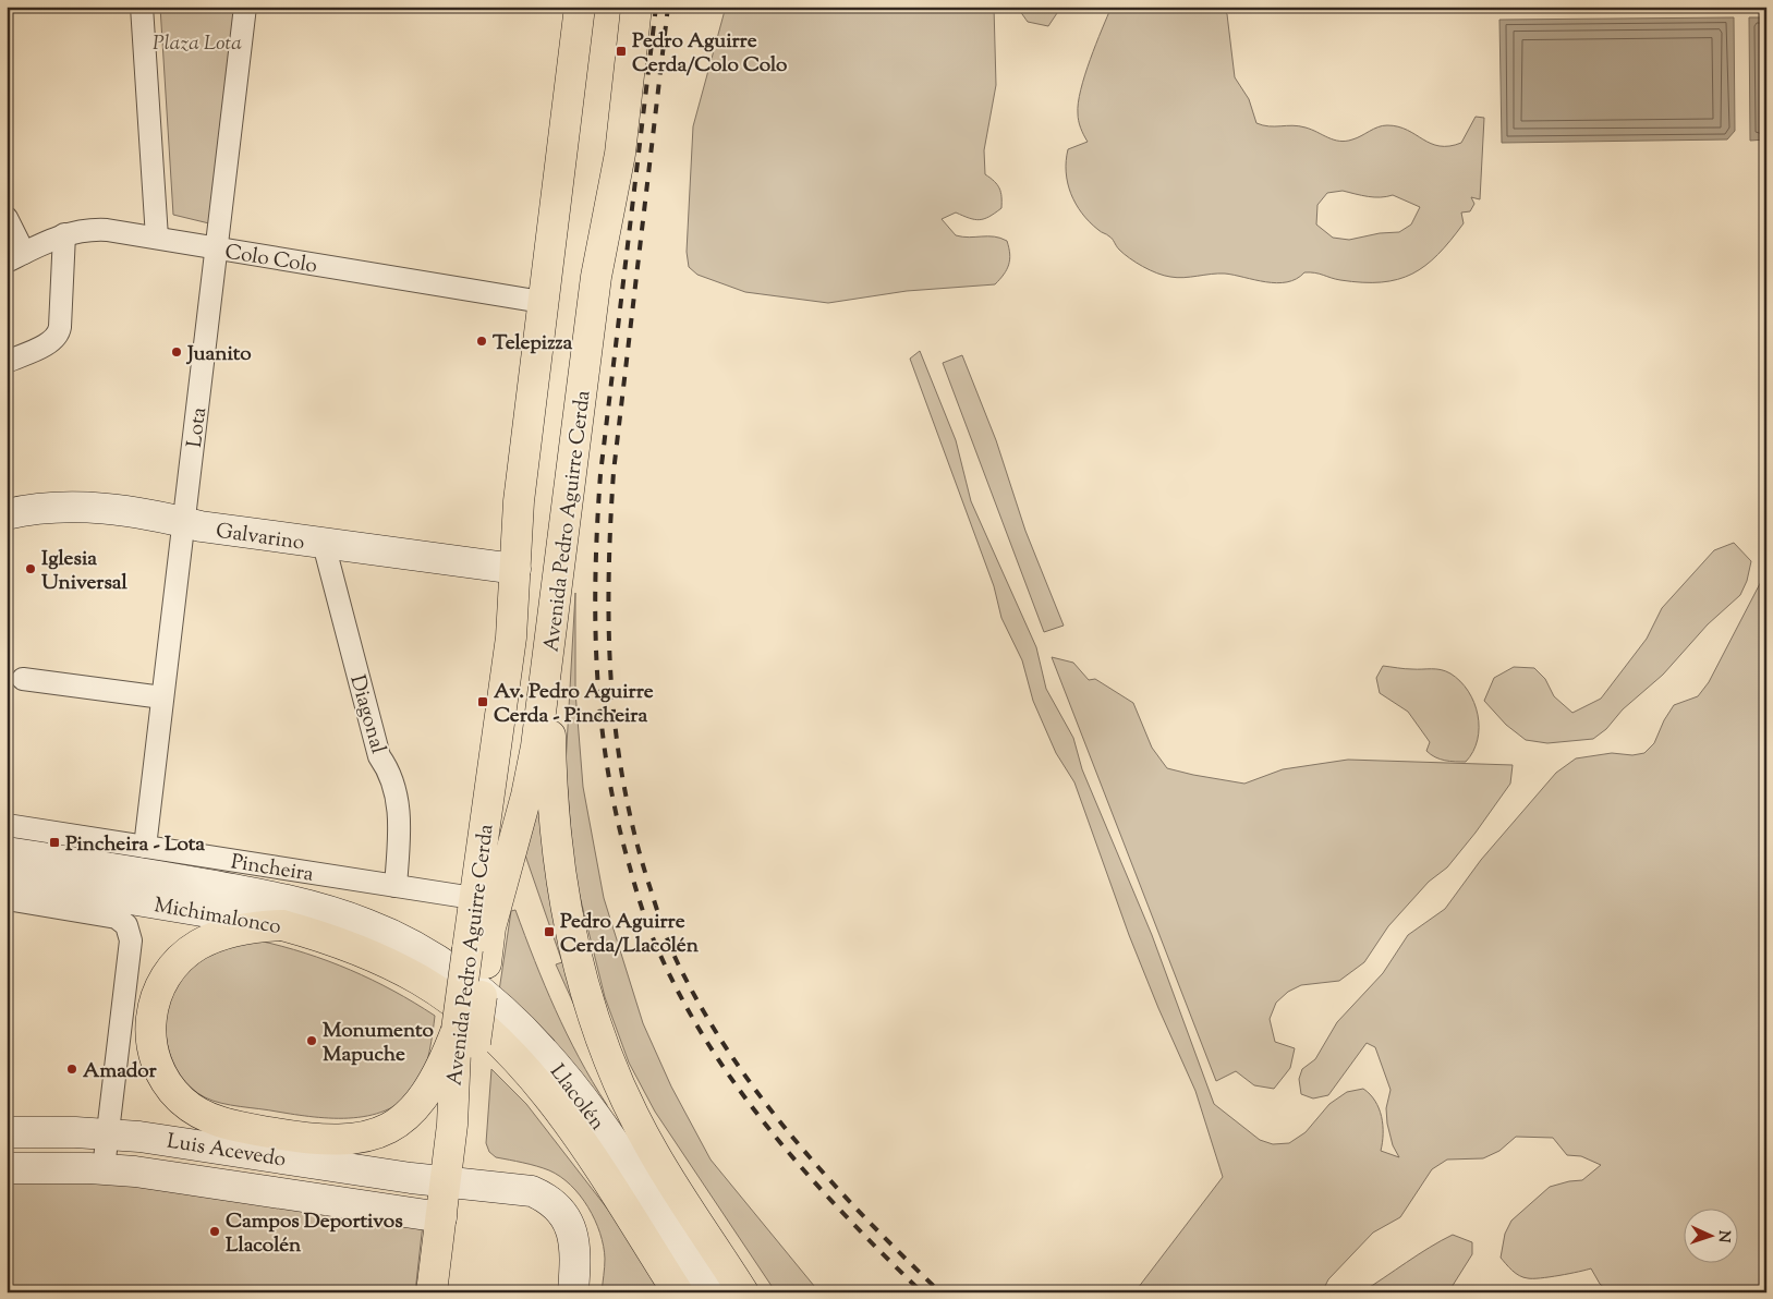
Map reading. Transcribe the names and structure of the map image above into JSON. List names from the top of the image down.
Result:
{
  "streets": {
    "main road": ["Avenida Pedro Aguirre Cerda", "Michimalonco", "Llacolén"],
    "street": [
      "Colo Colo",
      "Lota",
      "Galvarino",
      "Diagonal",
      "Pincheira",
      "Luis Acevedo"
    ]
  },
  "crossings": [
    ["Colo Colo", "Lota"],
    ["Colo Colo", "Avenida Pedro Aguirre Cerda"],
    ["Lota", "Galvarino"],
    ["Lota", "Pincheira"],
    ["Avenida Pedro Aguirre Cerda", "Galvarino"],
    ["Avenida Pedro Aguirre Cerda", "Pincheira"],
    ["Avenida Pedro Aguirre Cerda", "Luis Acevedo"],
    ["Galvarino", "Diagonal"],
    ["Diagonal", "Pincheira"],
    ["Michimalonco", "Llacolén"]
  ],
  "parks": ["Plaza Lota"],
  "places": {
    "transit": [
      "Pedro Aguirre Cerda/Colo Colo",
      "Av. Pedro Aguirre Cerda - Pincheira",
      "Pincheira - Lota",
      "Pedro Aguirre Cerda/Llacolén"
    ],
    "other": [
      "Telepizza",
      "Juanito",
      "Iglesia Universal",
      "Monumento Mapuche",
      "Amador",
      "Campos Deportivos Llacolén"
    ]
  },
  "north": "right"
}
